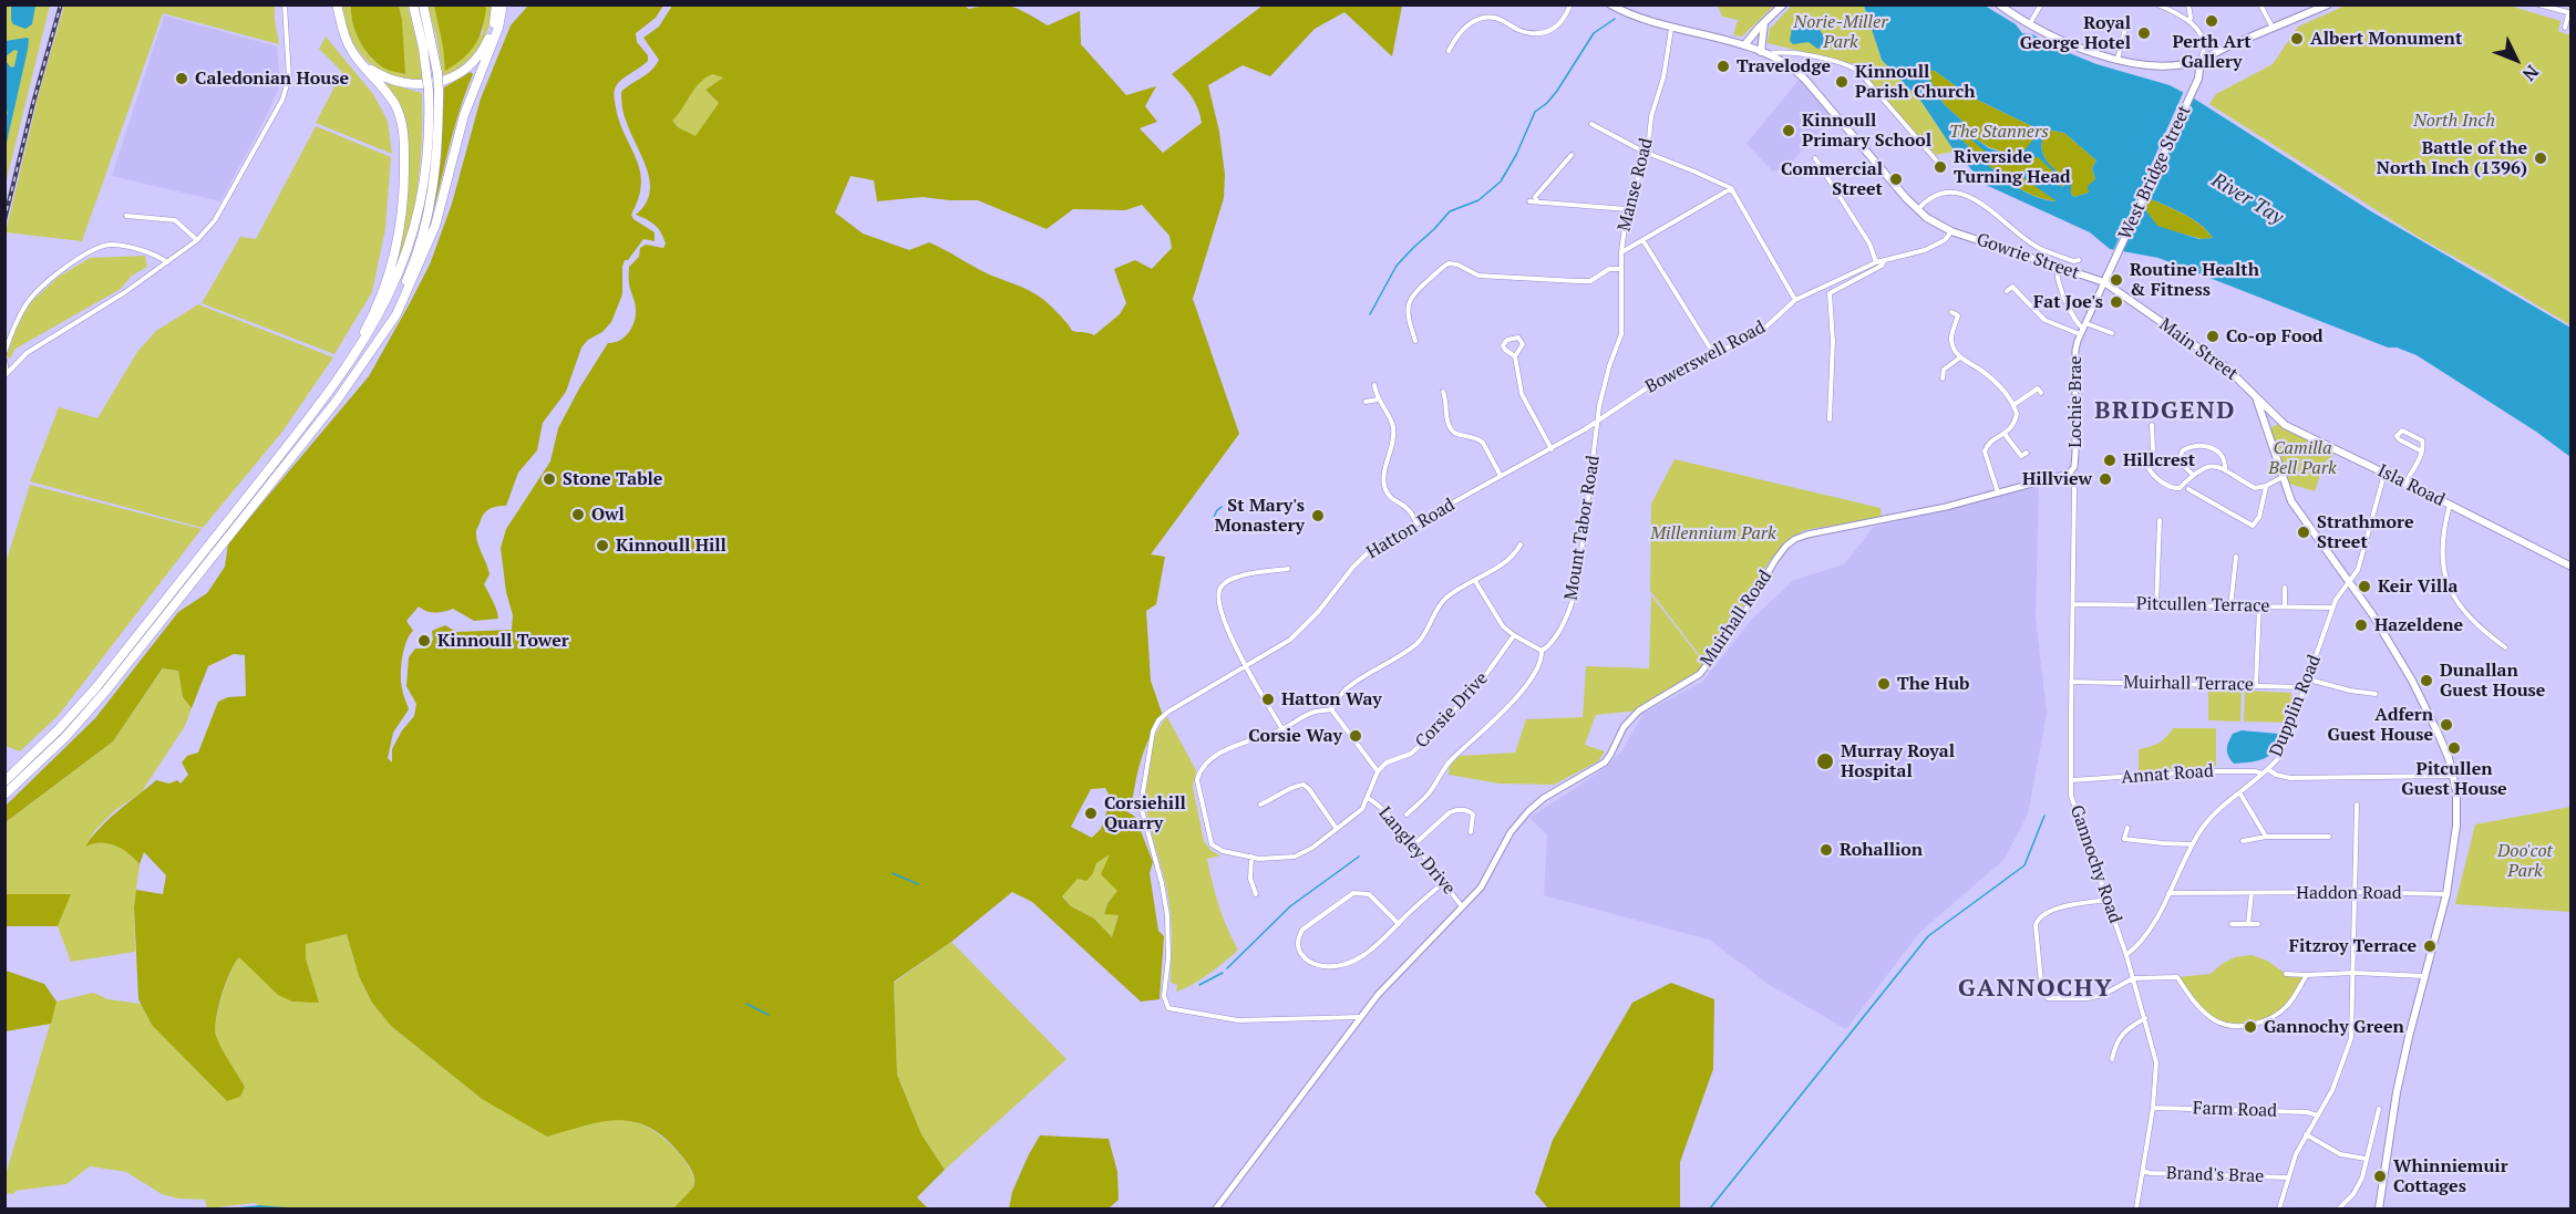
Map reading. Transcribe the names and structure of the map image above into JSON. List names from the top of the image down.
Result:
{
  "streets": {
    "main road": [
      "West Bridge Street",
      "Gowrie Street",
      "Main Street",
      "Isla Road"
    ],
    "street": [
      "Manse Road",
      "Bowerswell Road",
      "Lochie Brae",
      "Mount Tabor Road",
      "Hatton Road",
      "Pitcullen Terrace",
      "Muirhall Road",
      "Muirhall Terrace",
      "Dupplin Road",
      "Corsie Drive",
      "Annat Road",
      "Langley Drive",
      "Gannochy Road",
      "Haddon Road",
      "Farm Road",
      "Brand's Brae"
    ]
  },
  "crossings": [
    ["West Bridge Street", "Gowrie Street"],
    ["West Bridge Street", "Main Street"],
    ["West Bridge Street", "Lochie Brae"],
    ["Manse Road", "Gowrie Street"],
    ["Manse Road", "Bowerswell Road"],
    ["Manse Road", "Mount Tabor Road"],
    ["Manse Road", "Hatton Road"],
    ["Gowrie Street", "Main Street"],
    ["Gowrie Street", "Bowerswell Road"],
    ["Gowrie Street", "Lochie Brae"],
    ["Main Street", "Lochie Brae"],
    ["Main Street", "Isla Road"],
    ["Bowerswell Road", "Mount Tabor Road"],
    ["Bowerswell Road", "Hatton Road"],
    ["Lochie Brae", "Muirhall Road"],
    ["Lochie Brae", "Gannochy Road"],
    ["Isla Road", "Dupplin Road"],
    ["Mount Tabor Road", "Hatton Road"],
    ["Hatton Road", "Muirhall Road"],
    ["Pitcullen Terrace", "Dupplin Road"],
    ["Pitcullen Terrace", "Gannochy Road"],
    ["Muirhall Road", "Langley Drive"],
    ["Muirhall Road", "Gannochy Road"],
    ["Muirhall Terrace", "Dupplin Road"],
    ["Muirhall Terrace", "Gannochy Road"],
    ["Dupplin Road", "Annat Road"],
    ["Dupplin Road", "Gannochy Road"],
    ["Dupplin Road", "Haddon Road"],
    ["Corsie Drive", "Langley Drive"],
    ["Annat Road", "Gannochy Road"],
    ["Gannochy Road", "Farm Road"],
    ["Gannochy Road", "Brand's Brae"]
  ],
  "districts": ["BRIDGEND", "GANNOCHY"],
  "water": ["River Tay"],
  "parks": [
    "Norie-Miller Park",
    "North Inch",
    "The Stanners",
    "Camilla Bell Park",
    "Millennium Park",
    "Doo'cot Park"
  ],
  "places": [
    "Perth Art Gallery",
    "Royal George Hotel",
    "Albert Monument",
    "Travelodge",
    "Caledonian House",
    "Kinnoull Parish Church",
    "Kinnoull Primary School",
    "Battle of the North Inch (1396)",
    "Riverside Turning Head",
    "Commercial Street",
    "Routine Health & Fitness",
    "Fat Joe's",
    "Co-op Food",
    "Hillcrest",
    "Stone Table",
    "Hillview",
    "Owl",
    "St Mary's Monastery",
    "Strathmore Street",
    "Kinnoull Hill",
    "Keir Villa",
    "Hazeldene",
    "Kinnoull Tower",
    "Dunallan Guest House",
    "The Hub",
    "Hatton Way",
    "Adfern Guest House",
    "Corsie Way",
    "Pitcullen Guest House",
    "Murray Royal Hospital",
    "Corsiehill Quarry",
    "Rohallion",
    "Fitzroy Terrace",
    "Gannochy Green",
    "Whinniemuir Cottages"
  ],
  "north": "bottom right"
}
